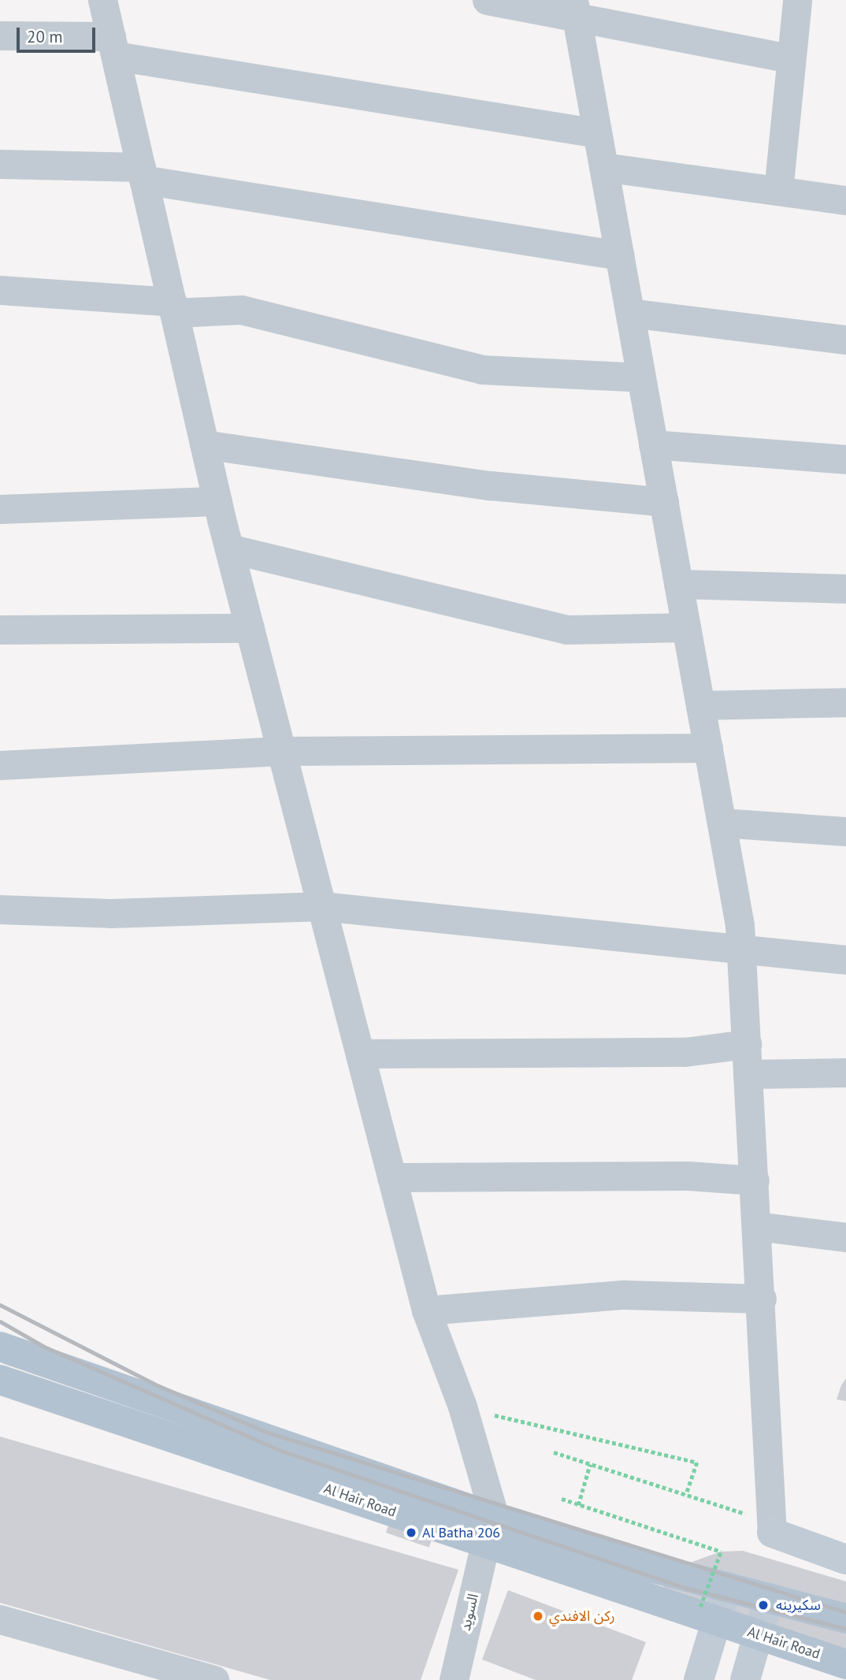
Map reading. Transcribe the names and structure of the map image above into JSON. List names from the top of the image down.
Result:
{
  "streets": {
    "main road": ["Al Hair Road"],
    "street": ["السويد"]
  },
  "crossings": [
    ["Al Hair Road", "السويد"]
  ],
  "places": ["Al Batha 206", "سكيرينه", "ركن الافندي"],
  "scale_bar": "20 m"
}
